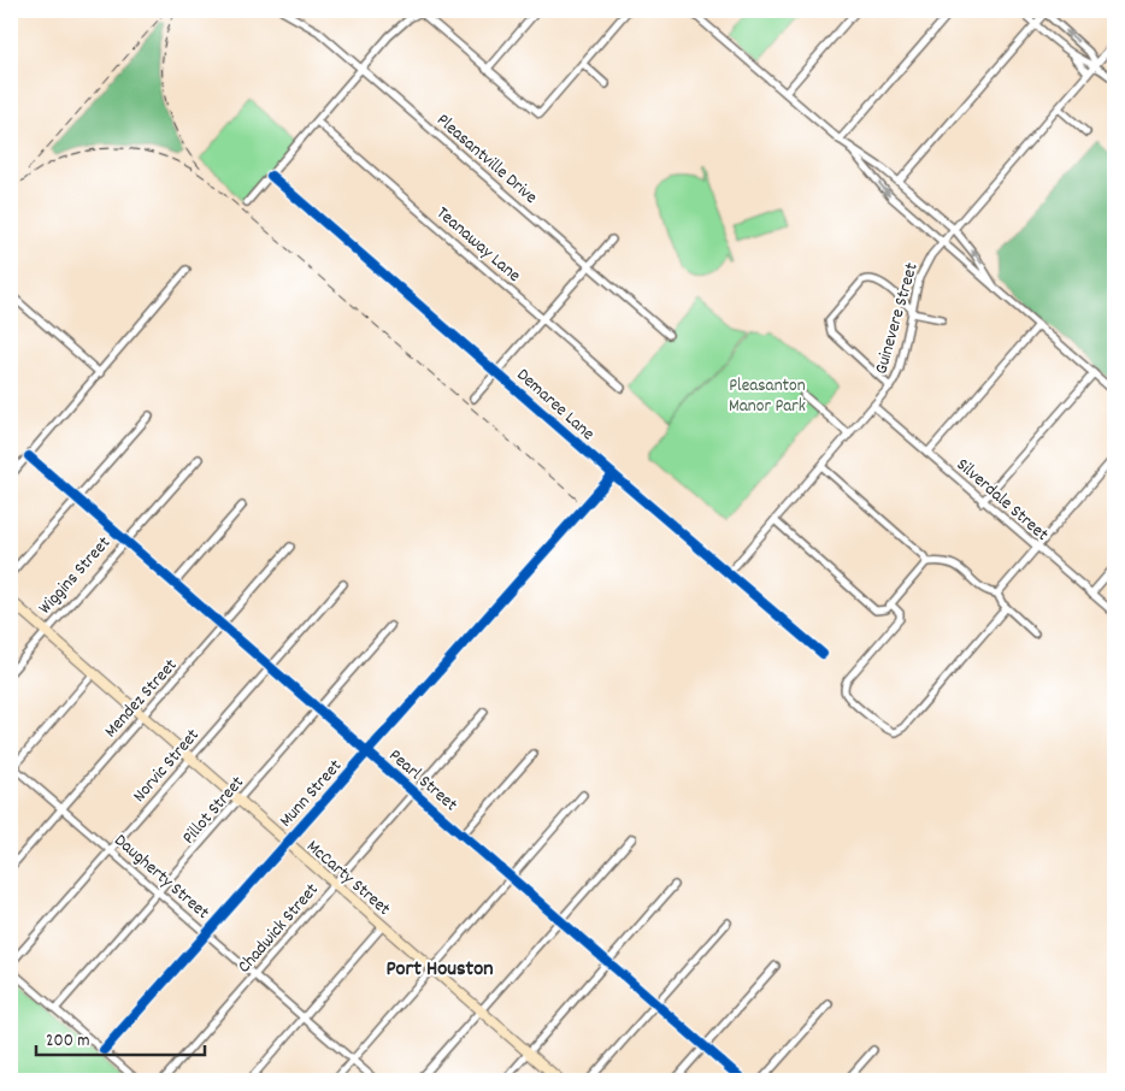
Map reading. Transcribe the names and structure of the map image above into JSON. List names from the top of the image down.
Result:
{
  "streets": {
    "main road": ["McCarty Street"],
    "street": [
      "Pleasantville Drive",
      "Teanaway Lane",
      "Guinevere Street",
      "Demaree Lane",
      "Silverdale Street",
      "Wiggins Street",
      "Mendez Street",
      "Norvic Street",
      "Pearl Street",
      "Munn Street",
      "Pillot Street",
      "Daugherty Street",
      "Chadwick Street"
    ]
  },
  "crossings": [
    ["Guinevere Street", "Demaree Lane"],
    ["Guinevere Street", "Silverdale Street"],
    ["Demaree Lane", "Munn Street"],
    ["Wiggins Street", "Pearl Street"],
    ["Wiggins Street", "McCarty Street"],
    ["Mendez Street", "Pearl Street"],
    ["Mendez Street", "Daugherty Street"],
    ["Mendez Street", "McCarty Street"],
    ["Norvic Street", "Pearl Street"],
    ["Norvic Street", "Daugherty Street"],
    ["Norvic Street", "McCarty Street"],
    ["Pearl Street", "Munn Street"],
    ["Pearl Street", "Pillot Street"],
    ["Pearl Street", "Chadwick Street"],
    ["Munn Street", "Daugherty Street"],
    ["Munn Street", "McCarty Street"],
    ["Pillot Street", "Daugherty Street"],
    ["Pillot Street", "McCarty Street"],
    ["Daugherty Street", "Chadwick Street"],
    ["McCarty Street", "Chadwick Street"]
  ],
  "districts": ["Port Houston"],
  "parks": ["Pleasanton Manor Park"],
  "scale_bar": "200 m"
}
